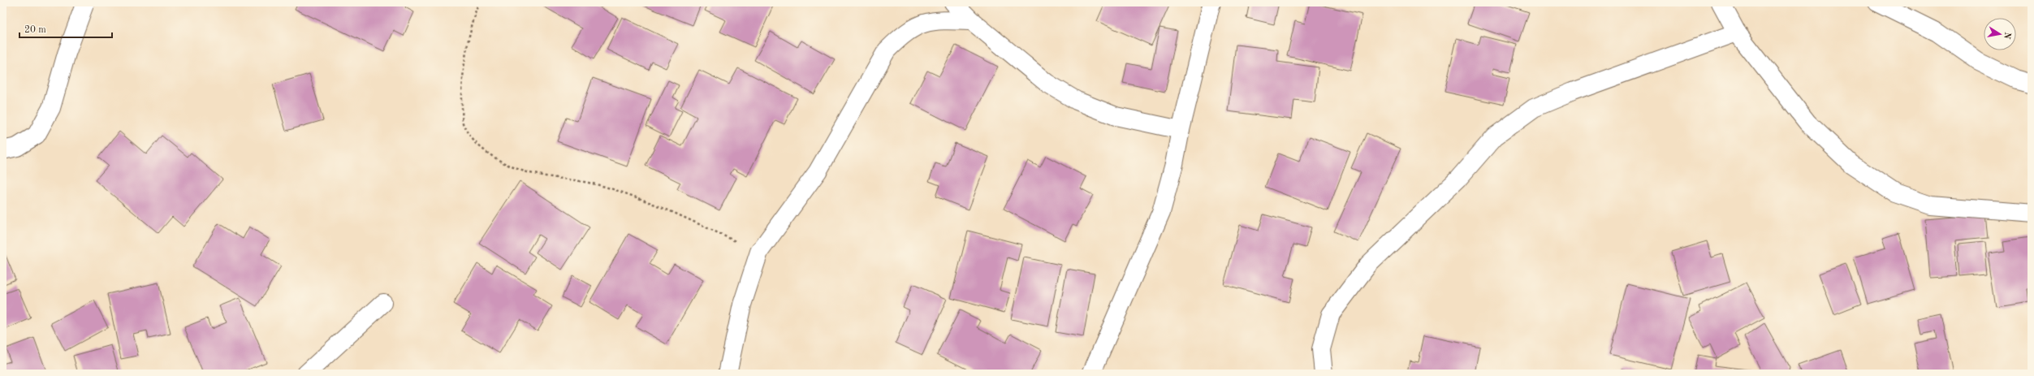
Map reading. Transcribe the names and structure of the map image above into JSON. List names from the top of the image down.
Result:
{
  "scale_bar": "20 m",
  "north": "right"
}
